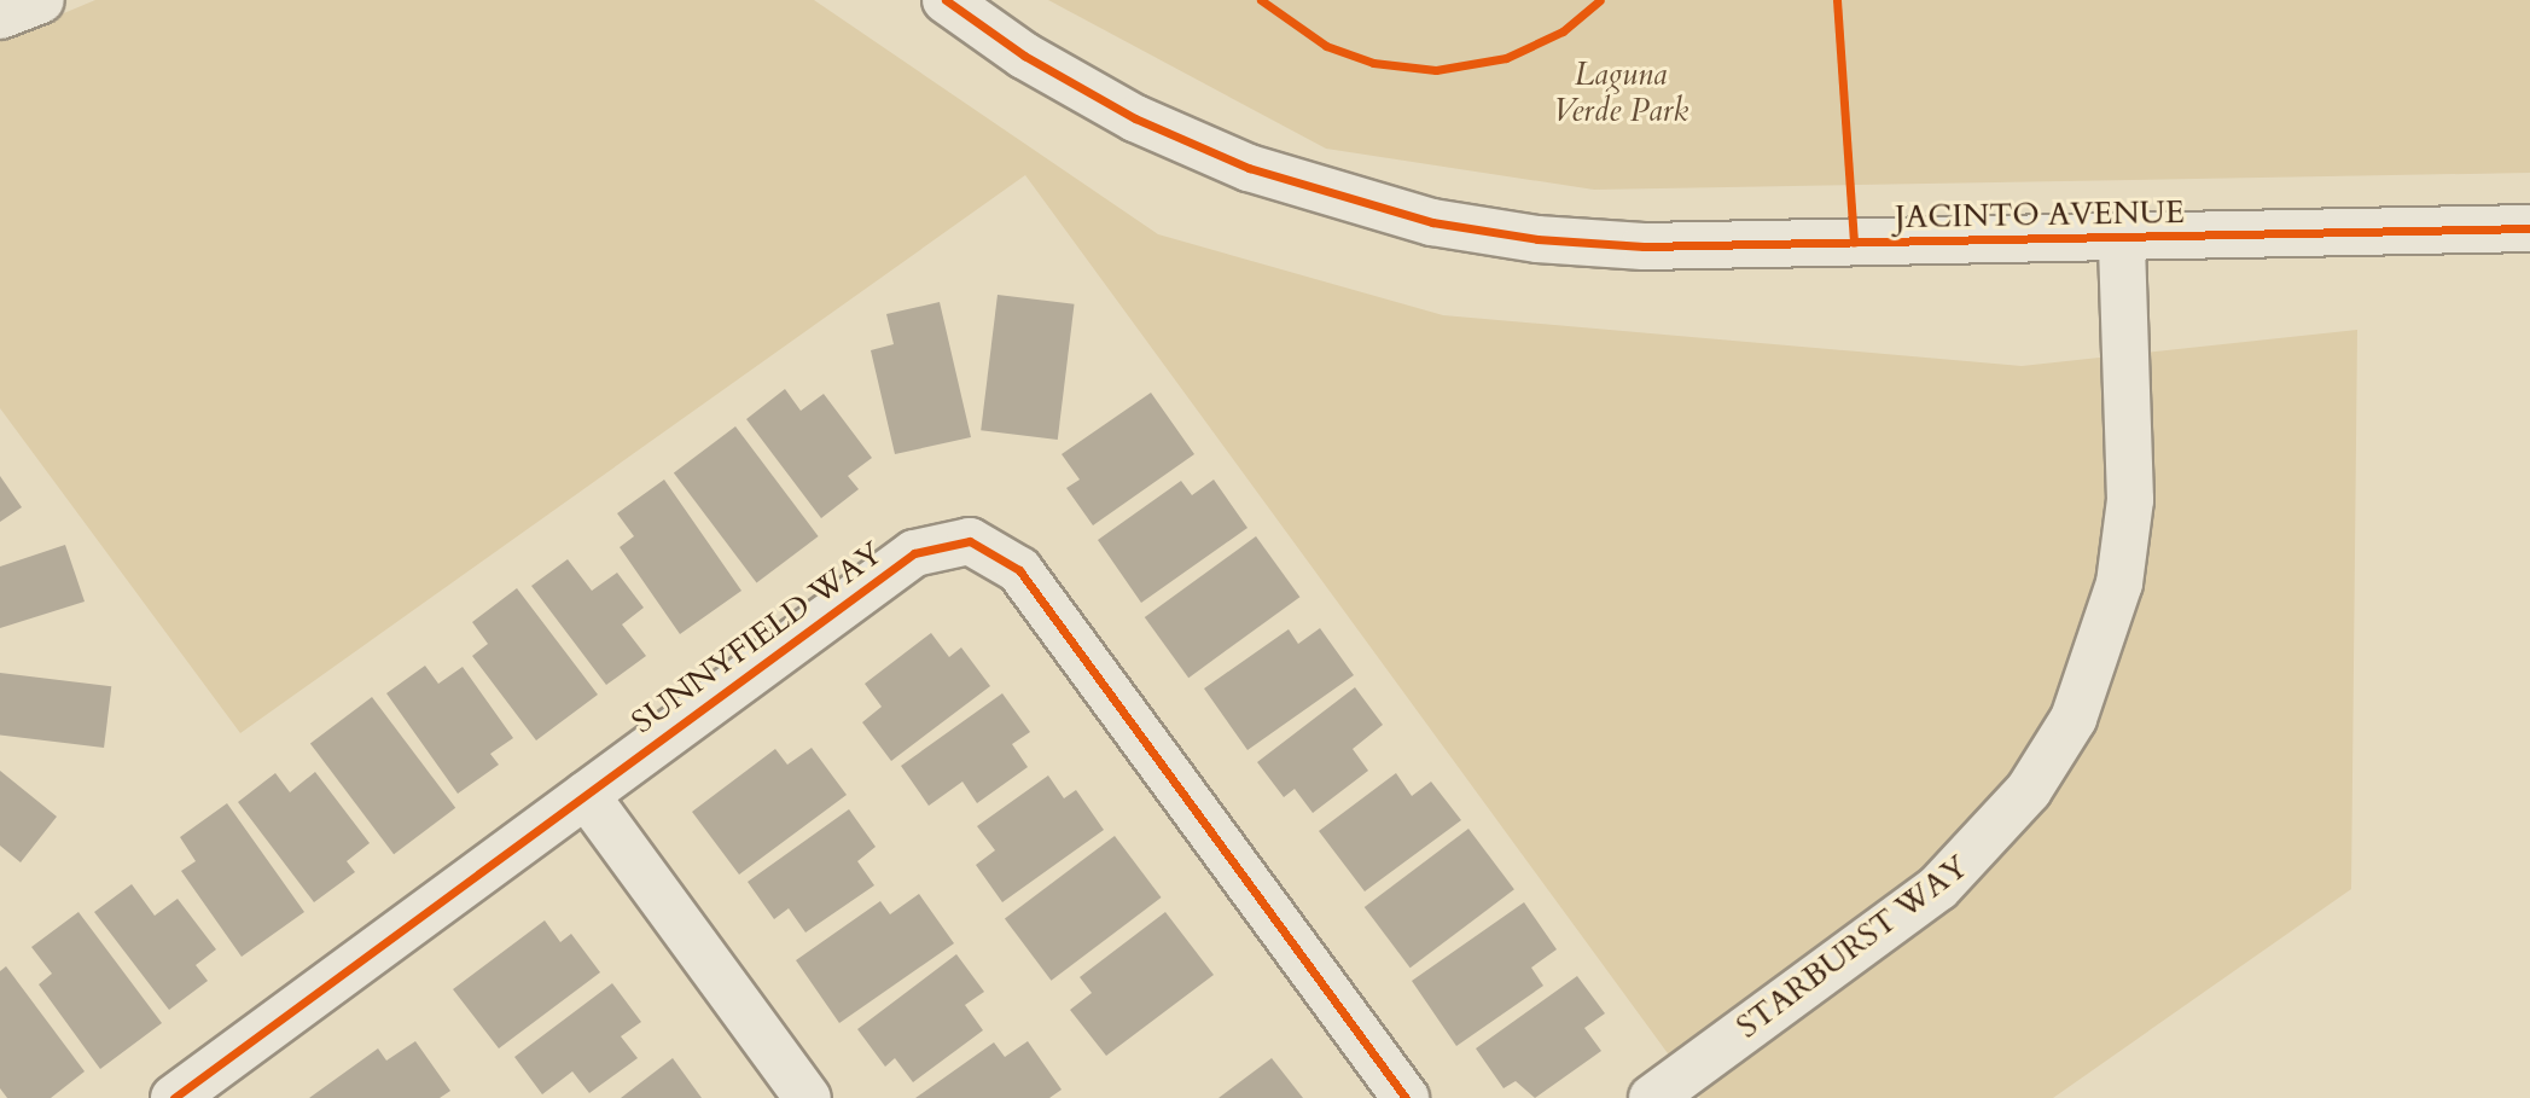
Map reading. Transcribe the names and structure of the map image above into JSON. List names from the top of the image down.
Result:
{
  "streets": {
    "street": ["JACINTO AVENUE", "SUNNYFIELD WAY", "STARBURST WAY"]
  },
  "crossings": [
    ["JACINTO AVENUE", "STARBURST WAY"]
  ],
  "parks": ["Laguna Verde Park"]
}
